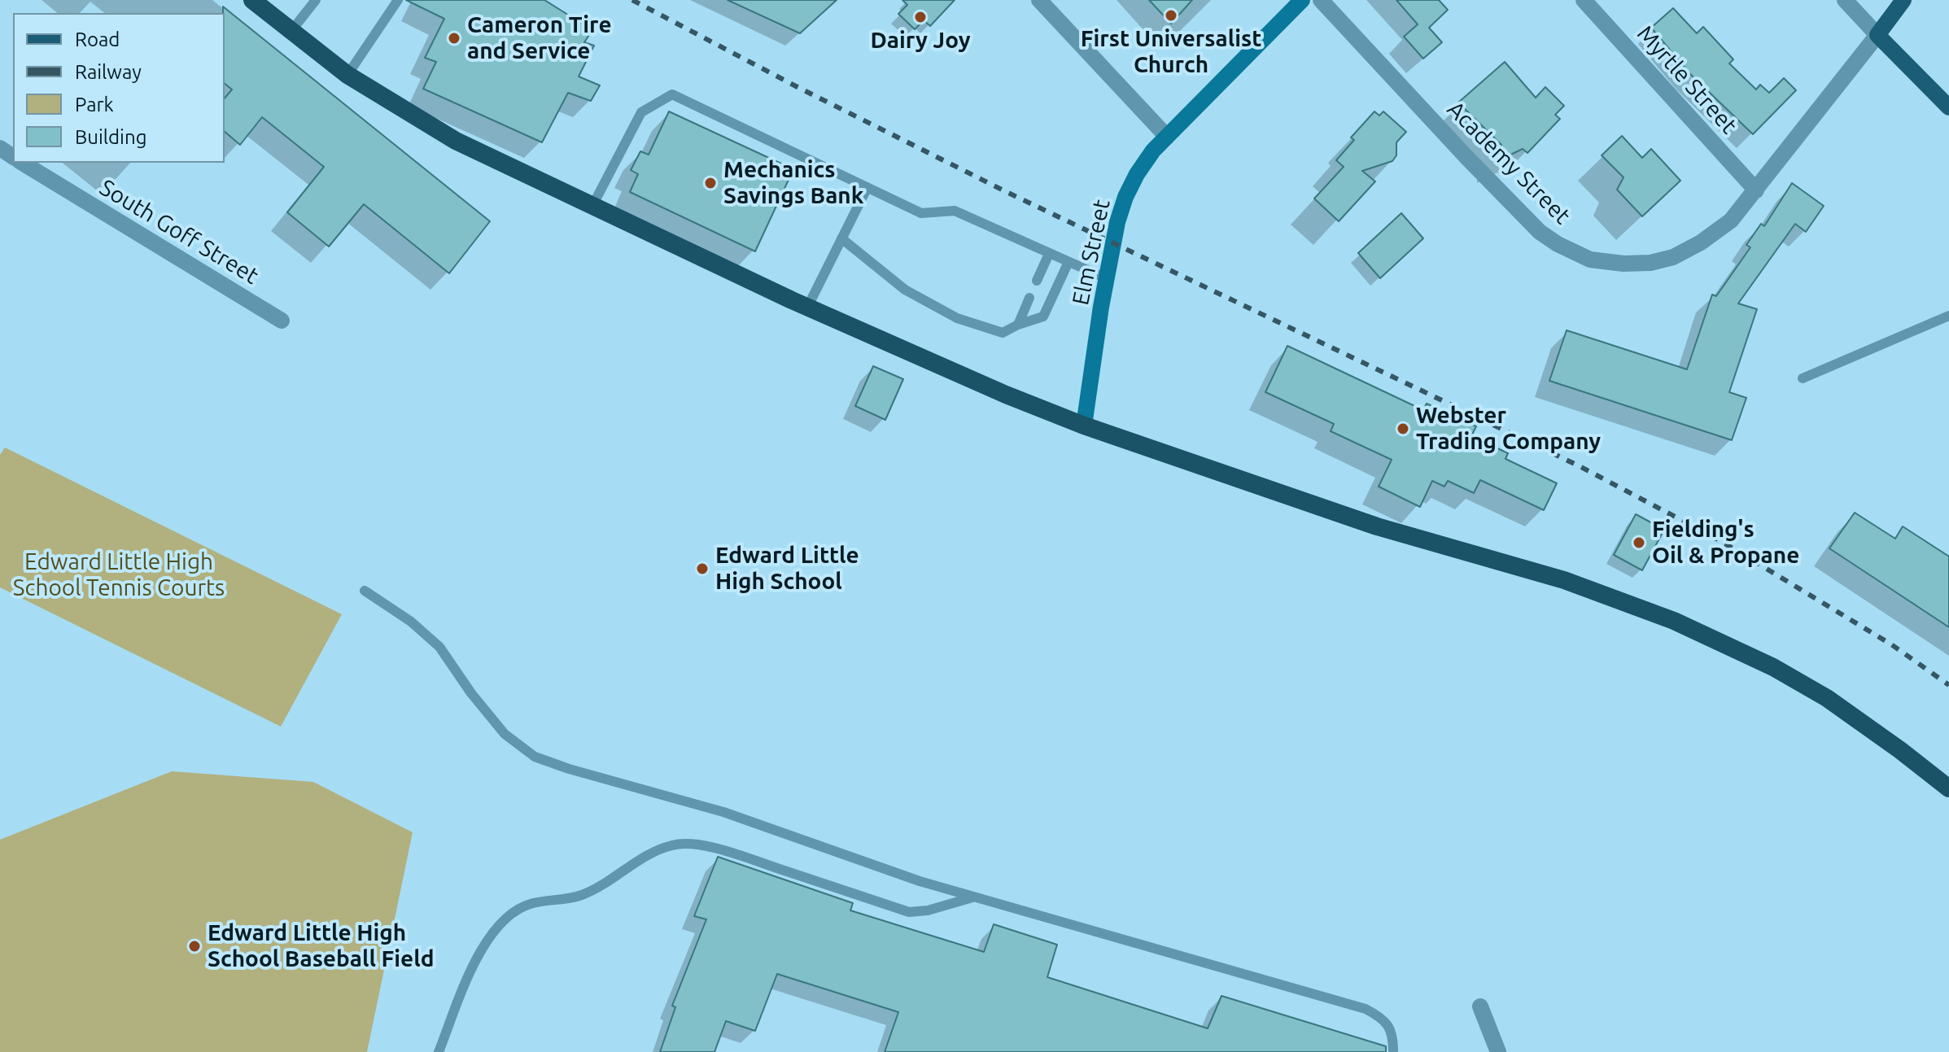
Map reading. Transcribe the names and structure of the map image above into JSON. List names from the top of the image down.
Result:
{
  "streets": {
    "main road": ["Academy Street", "Elm Street"],
    "street": ["Myrtle Street", "South Goff Street"]
  },
  "crossings": [
    ["Myrtle Street", "Academy Street"]
  ],
  "parks": ["Edward Little High School Tennis Courts"],
  "places": [
    "First Universalist Church",
    "Dairy Joy",
    "Cameron Tire and Service",
    "Mechanics Savings Bank",
    "Webster Trading Company",
    "Fielding's Oil & Propane",
    "Edward Little High School",
    "Edward Little High School Baseball Field"
  ],
  "legend": [
    "Road",
    "Railway",
    "Park",
    "Building"
  ]
}
